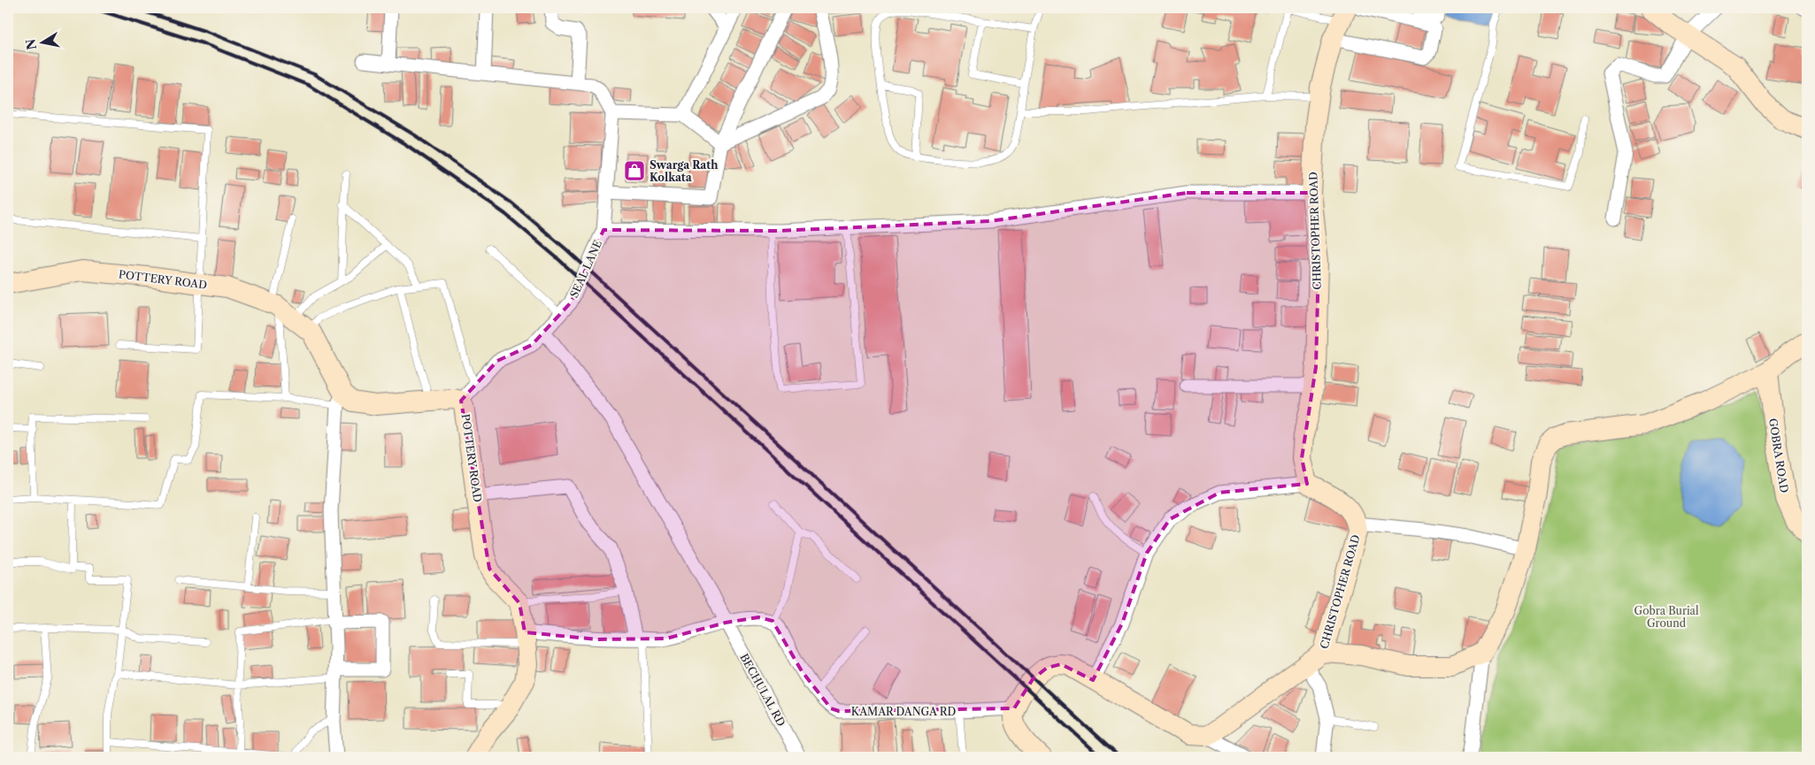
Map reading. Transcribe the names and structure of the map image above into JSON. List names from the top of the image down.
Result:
{
  "streets": {
    "street": [
      "CHRISTOPHER ROAD",
      "SEAL LANE",
      "POTTERY ROAD",
      "GOBRA ROAD",
      "BECHULAL RD",
      "KAMAR DANGA RD"
    ]
  },
  "crossings": [
    ["SEAL LANE", "POTTERY ROAD"],
    ["SEAL LANE", "BECHULAL RD"]
  ],
  "parks": ["Gobra Burial Ground"],
  "places": {
    "shop": ["Swarga Rath Kolkata"]
  },
  "north": "left"
}
